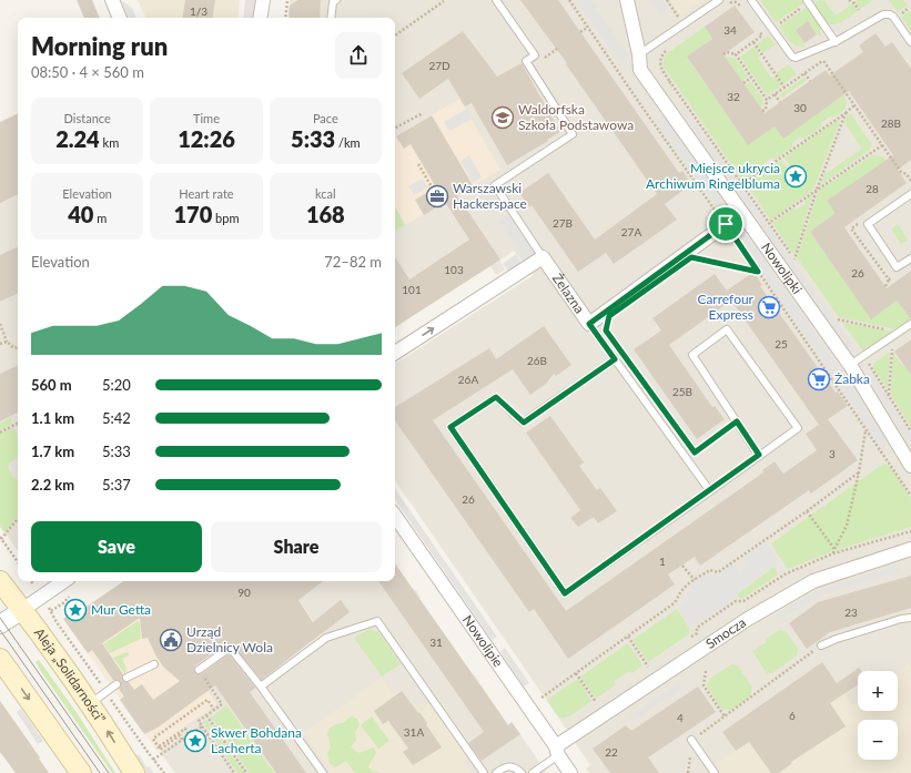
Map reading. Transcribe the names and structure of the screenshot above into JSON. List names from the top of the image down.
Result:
{
  "streets": {
    "main road": ["Aleja „Solidarności”"],
    "street": [
      "Nowolipki",
      "Żelazna",
      "Smocza",
      "Nowolipie"
    ]
  },
  "crossings": [
    ["Nowolipki", "Żelazna"],
    ["Smocza", "Nowolipie"]
  ],
  "places": {
    "school or university": ["Waldorfska Szkoła Podstawowa"],
    "place": ["Miejsce ukrycia Archiwum Ringelbluma", "Mur Getta", "Skwer Bohdana Lacherta"],
    "office": ["Warszawski Hackerspace"],
    "supermarket": ["Carrefour Express", "Żabka"],
    "public building": ["Urząd Dzielnicy Wola"]
  },
  "house_numbers": [
    "1/3",
    "34",
    "27D",
    "32",
    "30",
    "28B",
    "28",
    "27B",
    "27A",
    "103",
    "26",
    "101",
    "25",
    "26B",
    "26A",
    "25B",
    "3",
    "26",
    "1",
    "90",
    "23",
    "31",
    "6",
    "4",
    "31A",
    "22"
  ],
  "page": {
    "heading": ["Morning run", "08:50 · 4 × 560 m"],
    "stats": [
      ["Distance", "2.24 km"],
      ["Time", "12:26"],
      ["Pace", "5:33 /km"],
      ["Elevation", "40 m"],
      ["Heart rate", "170 bpm"],
      ["kcal", "168"]
    ],
    "chart": ["Elevation", "72–82 m"],
    "list": [
      {
        "name": "560 m",
        "note": "5:20"
      },
      {
        "name": "1.1 km",
        "note": "5:42"
      },
      {
        "name": "1.7 km",
        "note": "5:33"
      },
      {
        "name": "2.2 km",
        "note": "5:37"
      }
    ],
    "buttons": ["Save", "Share"],
    "map_buttons": ["+", "−"]
  }
}
